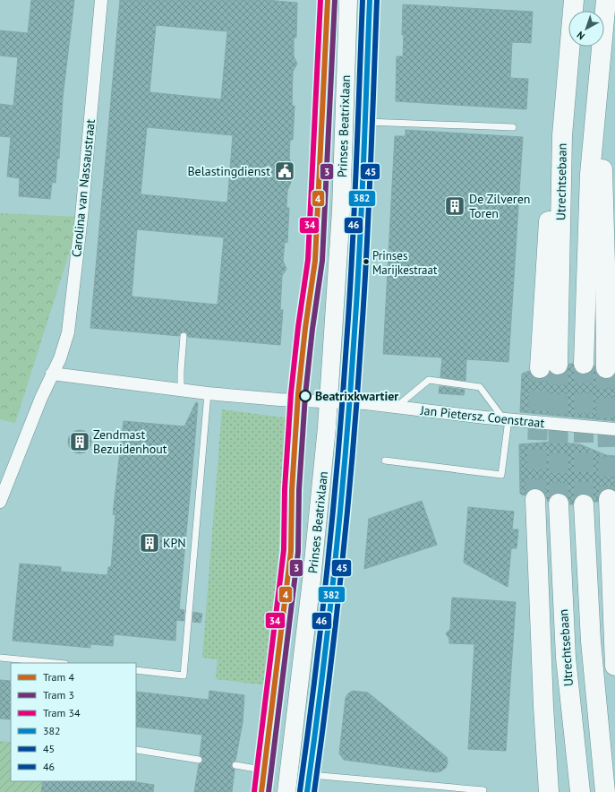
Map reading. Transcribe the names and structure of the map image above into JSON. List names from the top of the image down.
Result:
{
  "streets": {
    "main road": ["Utrechtsebaan"],
    "street": ["Prinses Beatrixlaan", "Carolina van Nassaustraat", "Jan Pietersz. Coenstraat"]
  },
  "crossings": [
    ["Prinses Beatrixlaan", "Jan Pietersz. Coenstraat"]
  ],
  "places": {
    "public building": ["Belastingdienst"],
    "building": ["De Zilveren Toren", "Zendmast Bezuidenhout", "KPN"],
    "other": ["Prinses Marijkestraat", "Beatrixkwartier"]
  },
  "lines": [
    "tram line 4",
    "tram line 3",
    "tram line 34",
    "transit line 382",
    "transit line 45",
    "transit line 46"
  ],
  "legend": [
    "Tram 4",
    "Tram 3",
    "Tram 34",
    "382",
    "45",
    "46"
  ],
  "north": "bottom left"
}
